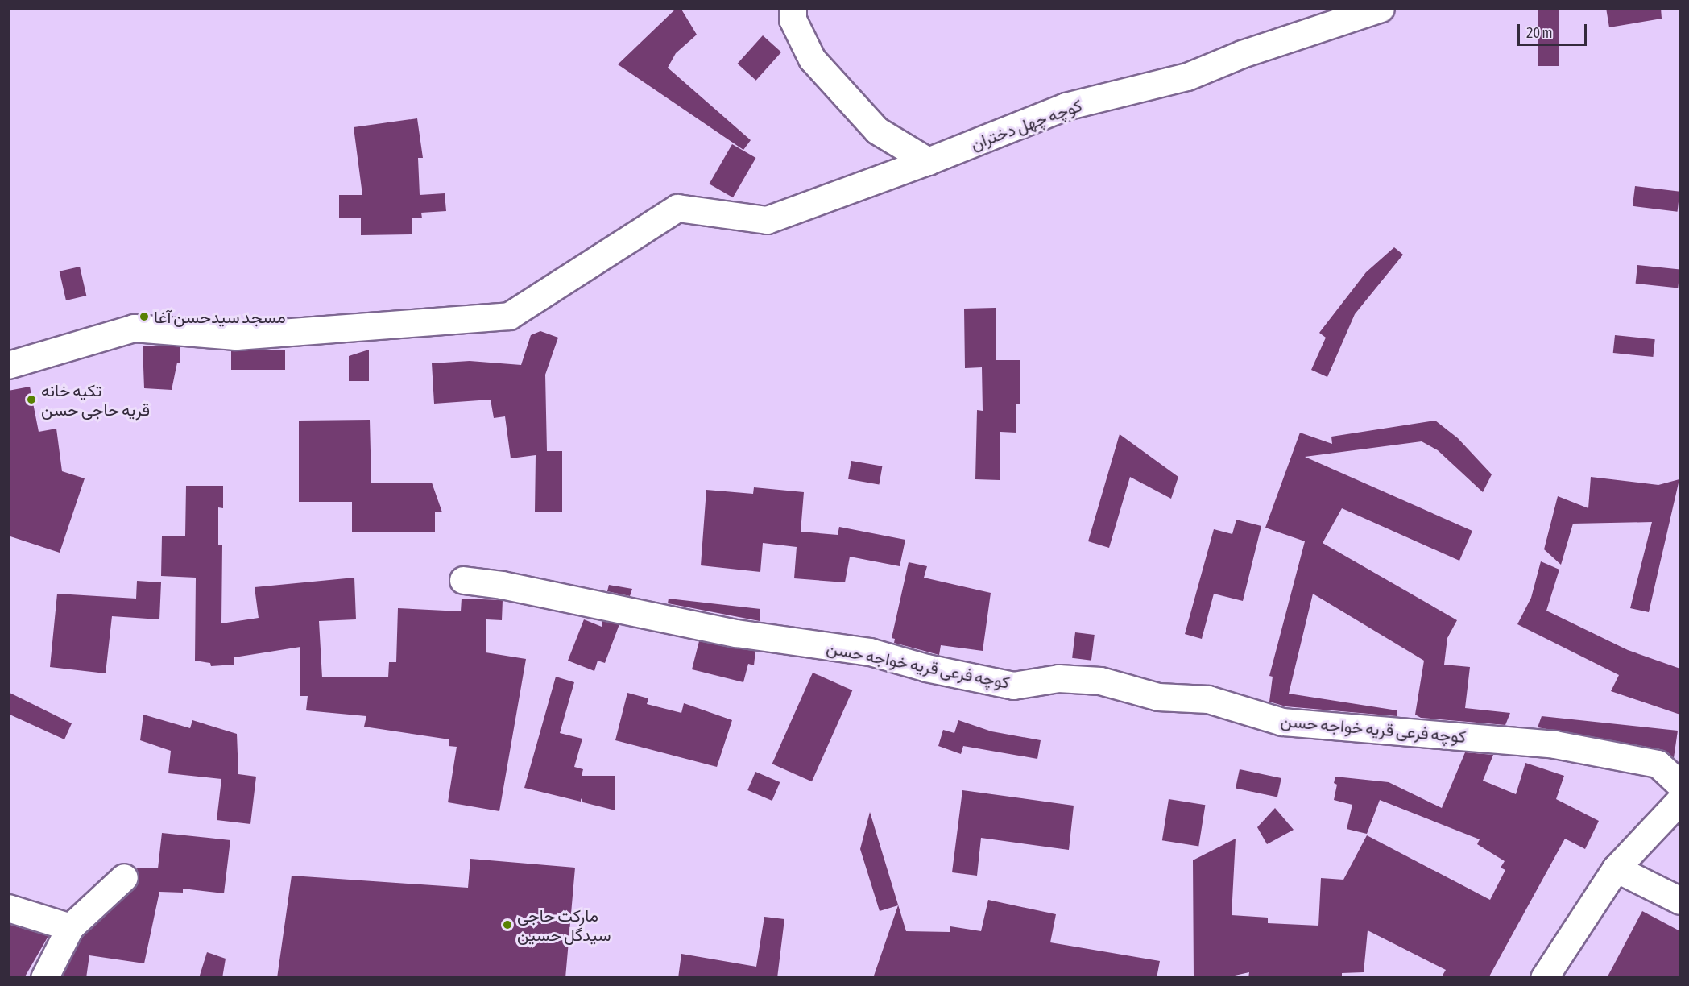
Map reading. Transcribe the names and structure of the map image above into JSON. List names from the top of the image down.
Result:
{
  "streets": {
    "main road": ["کوچه چهل دختران", "کوچه فرعی قریه خواجه حسن"]
  },
  "places": ["مسجد سیدحسن آغا", "تکیه خانه قریه حاجی حسن", "مارکت حاجی سیدگل حسین"],
  "scale_bar": "20 m"
}
